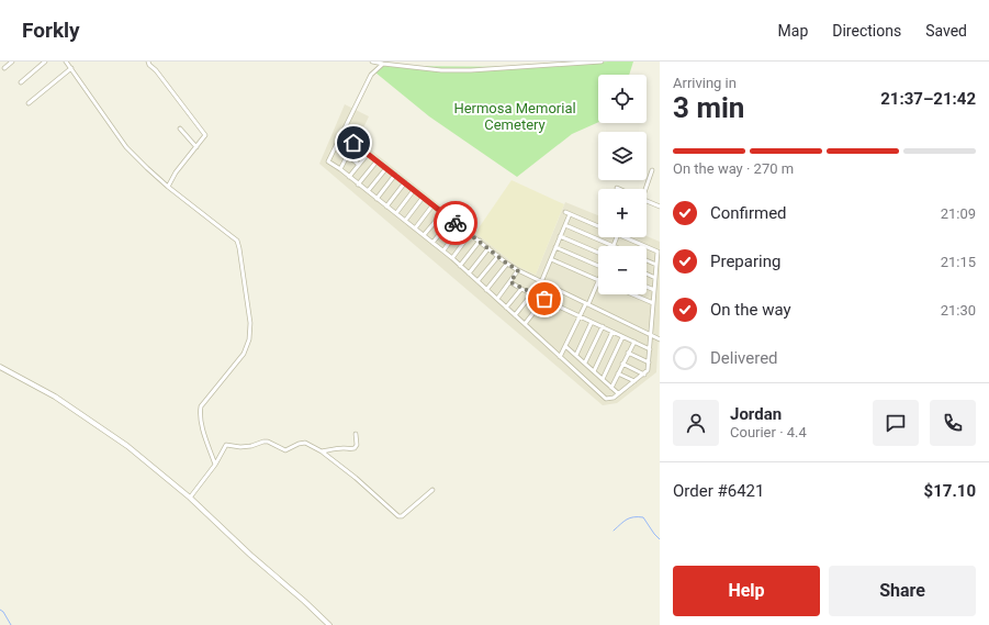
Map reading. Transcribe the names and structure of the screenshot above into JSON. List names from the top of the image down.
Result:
{
  "parks": ["Hermosa Memorial Cemetery"],
  "page": {
    "header": "Forkly",
    "nav": ["Map", "Directions", "Saved"],
    "heading": ["3 min", "Arriving in", "21:37–21:42"],
    "panel": [
      "Jordan",
      "Courier · 4.4",
      "Order #6421",
      "$17.10"
    ],
    "map_buttons": ["+", "−"],
    "bar": "On the way · 270 m",
    "list": [
      ["Confirmed", "21:09"],
      ["Preparing", "21:15"],
      ["On the way", "21:30"],
      "Delivered"
    ],
    "buttons": ["Help", "Share"]
  }
}
